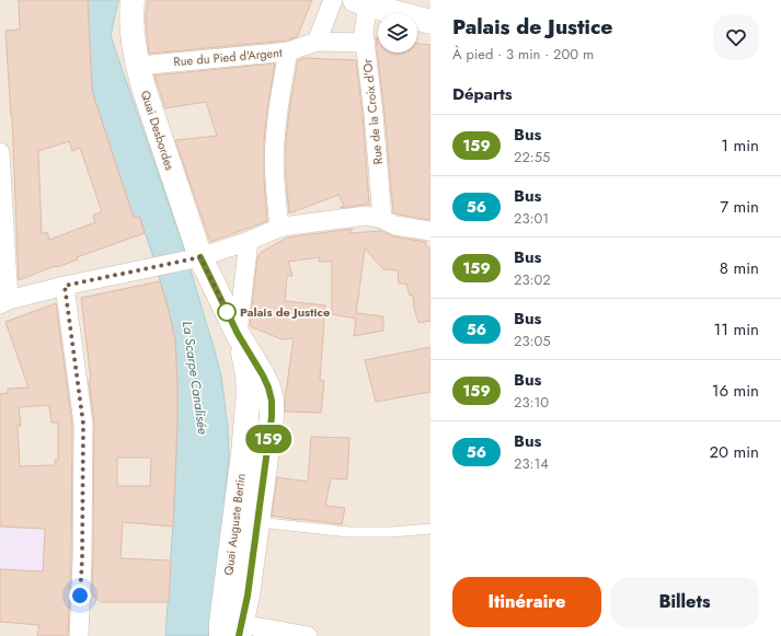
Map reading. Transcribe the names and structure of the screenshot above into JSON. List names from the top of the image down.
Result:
{
  "streets": {
    "street": [
      "Rue du Pied d'Argent",
      "Rue de la Croix d'Or",
      "Quai Desbordes",
      "Quai Auguste Bertin"
    ]
  },
  "crossings": [
    ["Rue du Pied d'Argent", "Quai Desbordes"],
    ["Quai Desbordes", "Quai Auguste Bertin"]
  ],
  "water": ["La Scarpe Canalisée"],
  "places": ["Palais de Justice"],
  "lines": ["bus line 159"],
  "page": {
    "on_map": "159",
    "heading": [
      ["Palais de Justice", "À pied · 3 min · 200 m"],
      "Départs"
    ],
    "list": [
      {
        "mark": "159",
        "name": "Bus",
        "note": "22:55",
        "value": "1 min"
      },
      {
        "mark": "56",
        "name": "Bus",
        "note": "23:01",
        "value": "7 min"
      },
      {
        "mark": "159",
        "name": "Bus",
        "note": "23:02",
        "value": "8 min"
      },
      {
        "mark": "56",
        "name": "Bus",
        "note": "23:05",
        "value": "11 min"
      },
      {
        "mark": "159",
        "name": "Bus",
        "note": "23:10",
        "value": "16 min"
      },
      {
        "mark": "56",
        "name": "Bus",
        "note": "23:14",
        "value": "20 min"
      }
    ],
    "buttons": ["Itinéraire", "Billets"]
  }
}
